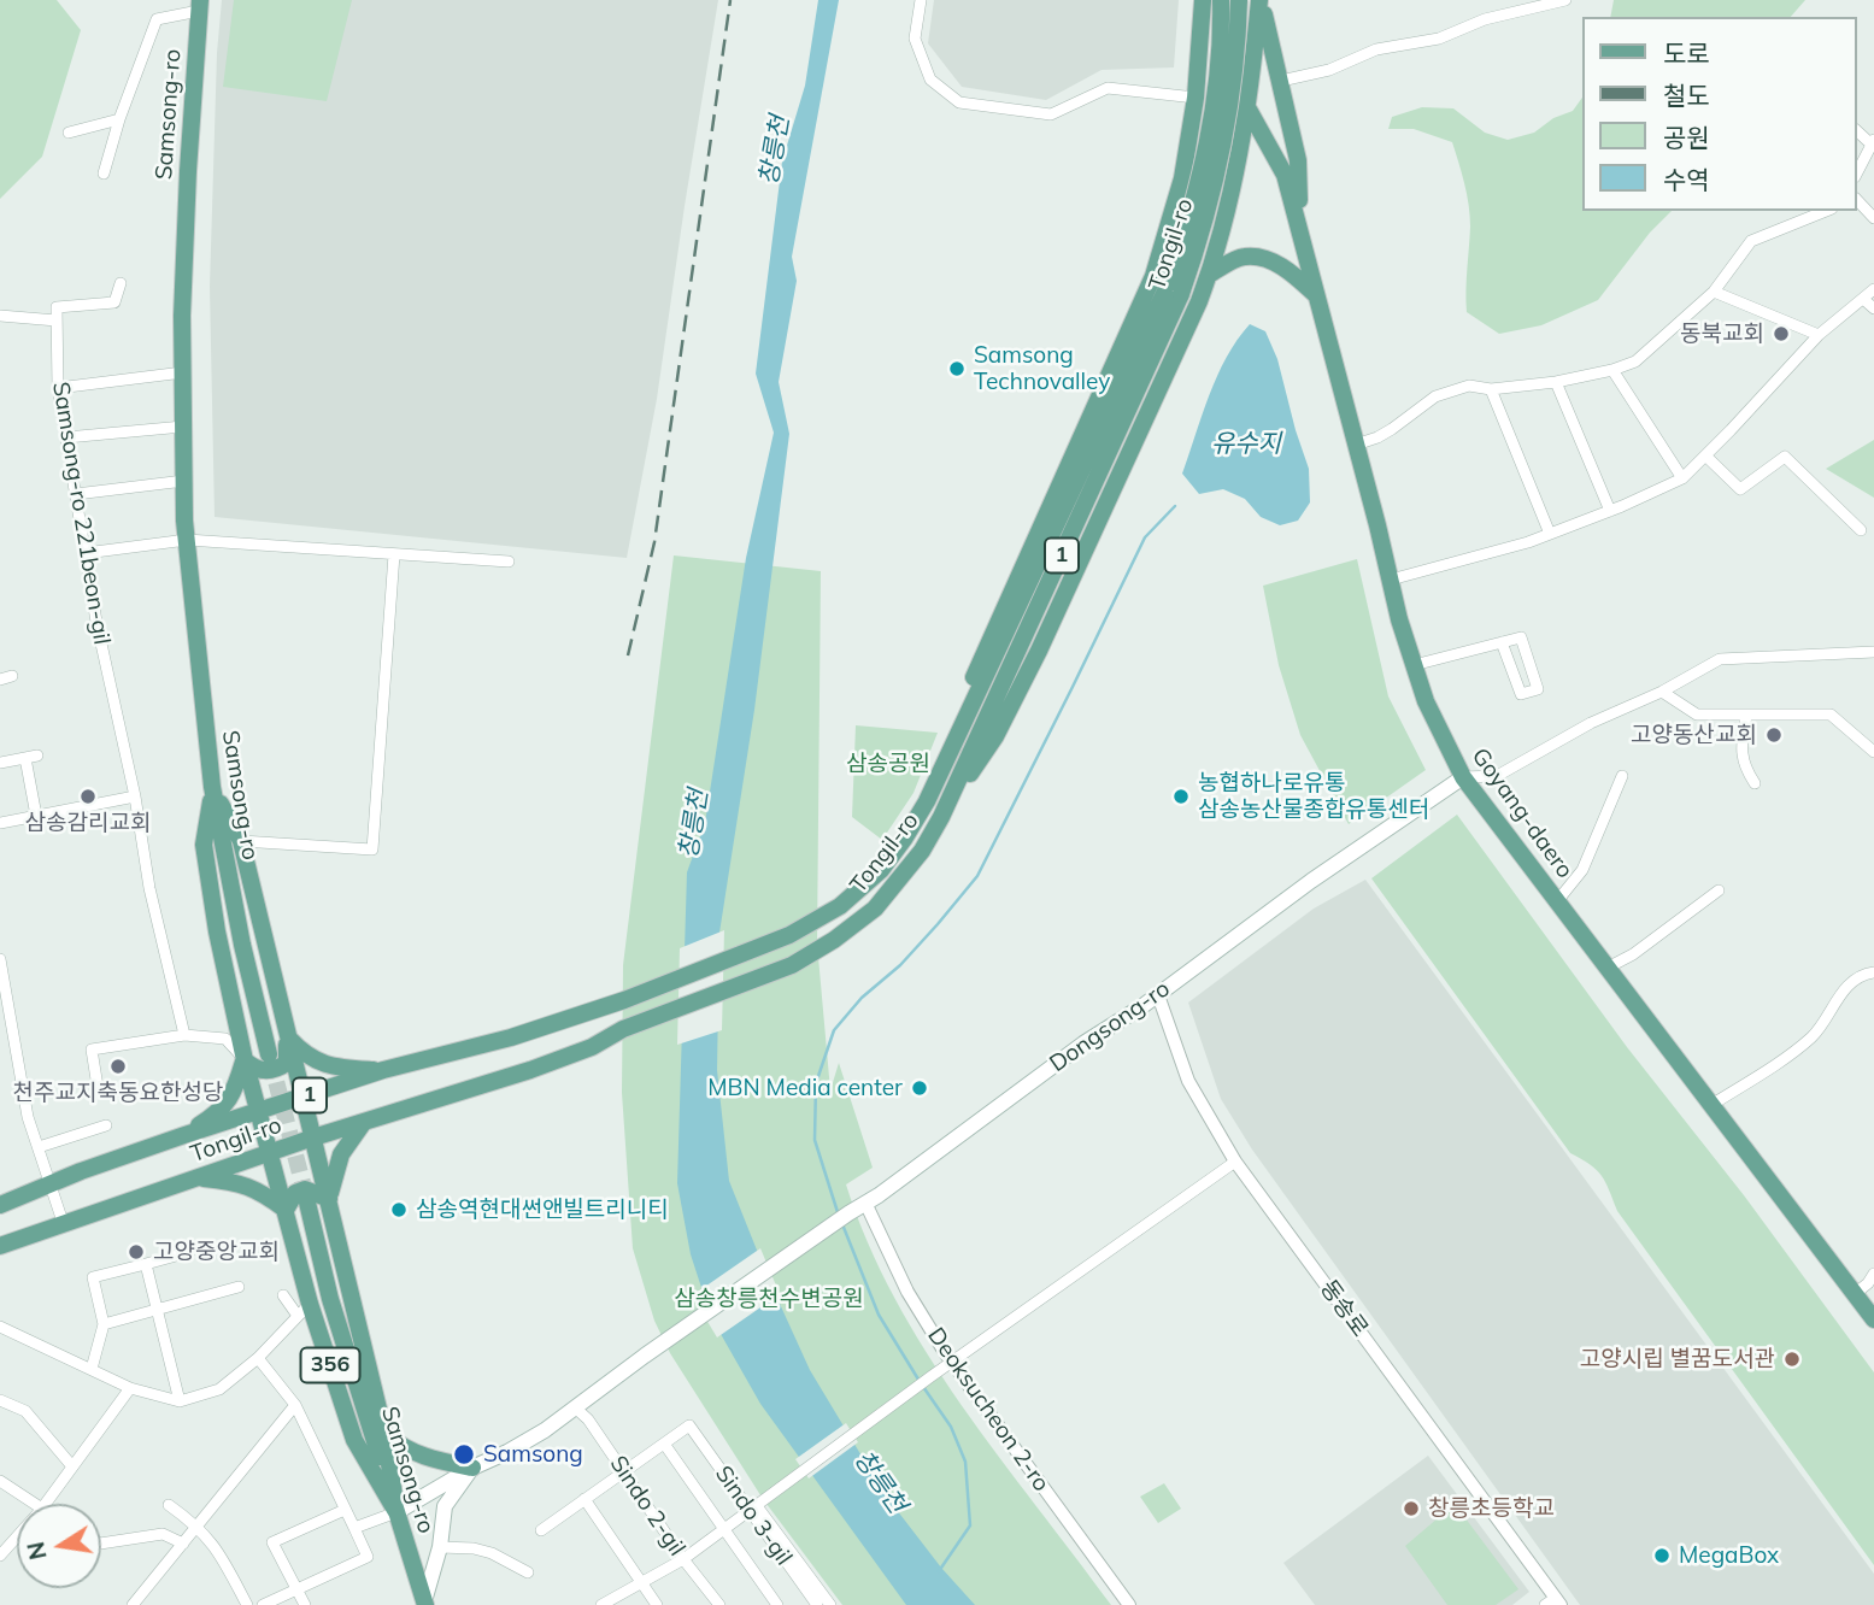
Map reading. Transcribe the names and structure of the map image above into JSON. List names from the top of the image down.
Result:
{
  "streets": {
    "main road": [
      "Samsong-ro",
      "Tongil-ro",
      "1",
      "Goyang-daero",
      "Dongsong-ro",
      "356"
    ],
    "street": [
      "Samsong-ro 221beon-gil",
      "동송로",
      "Deoksucheon 2-ro",
      "Sindo 2-gil",
      "Sindo 3-gil"
    ]
  },
  "crossings": [
    ["Samsong-ro", "356"],
    ["Tongil-ro", "356"],
    ["Goyang-daero", "Dongsong-ro"],
    ["Dongsong-ro", "동송로"],
    ["Dongsong-ro", "Deoksucheon 2-ro"],
    ["Dongsong-ro", "Sindo 2-gil"]
  ],
  "water": ["창릉천", "유수지"],
  "parks": ["삼송공원", "삼송창릉천수변공원"],
  "places": [
    "동북교회",
    "Samsong Technovalley",
    "고양동산교회",
    "삼송감리교회",
    "농협하나로유통 삼송농산물종합유통센터",
    "천주교지축동요한성당",
    "MBN Media center",
    "삼송역현대썬앤빌트리니티",
    "고양중앙교회",
    "고양시립 별꿈도서관",
    "Samsong",
    "창릉초등학교",
    "MegaBox"
  ],
  "legend": [
    "도로",
    "철도",
    "공원",
    "수역"
  ],
  "north": "left"
}
